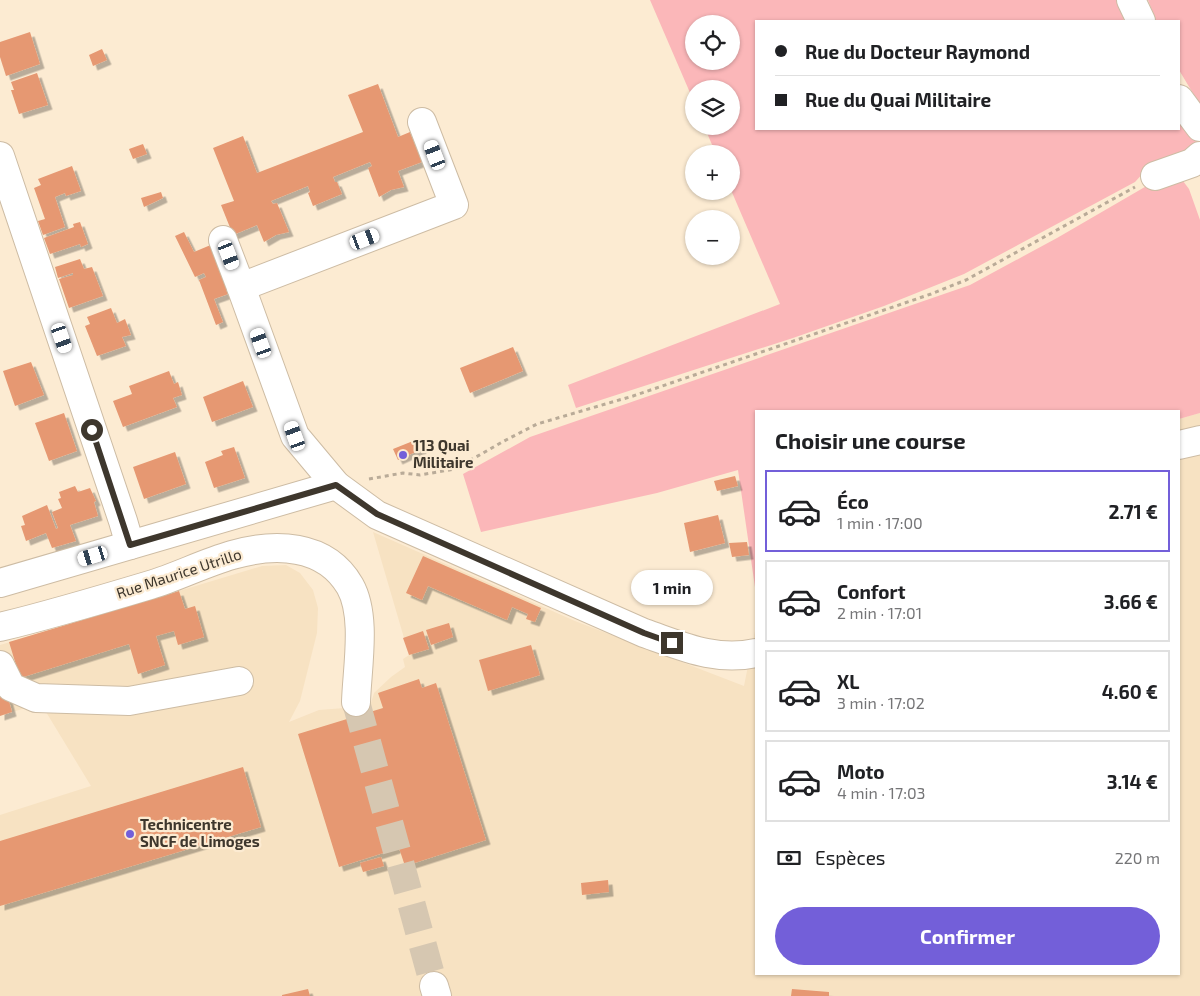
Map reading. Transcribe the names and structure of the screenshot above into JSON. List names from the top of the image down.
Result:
{
  "streets": {
    "street": ["Rue Maurice Utrillo"]
  },
  "places": ["113 Quai Militaire", "Technicentre SNCF de Limoges"],
  "page": {
    "map_buttons": ["+", "−"],
    "banner": ["Rue du Docteur Raymond", "Rue du Quai Militaire"],
    "heading": "Choisir une course",
    "list": [
      {
        "name": "Éco",
        "note": "1 min · 17:00",
        "value": "2.71 €"
      },
      {
        "name": "Confort",
        "note": "2 min · 17:01",
        "value": "3.66 €"
      },
      {
        "name": "XL",
        "note": "3 min · 17:02",
        "value": "4.60 €"
      },
      {
        "name": "Moto",
        "note": "4 min · 17:03",
        "value": "3.14 €"
      }
    ],
    "bubble": "1 min",
    "pay": ["Espèces", "220 m"],
    "buttons": "Confirmer"
  }
}
